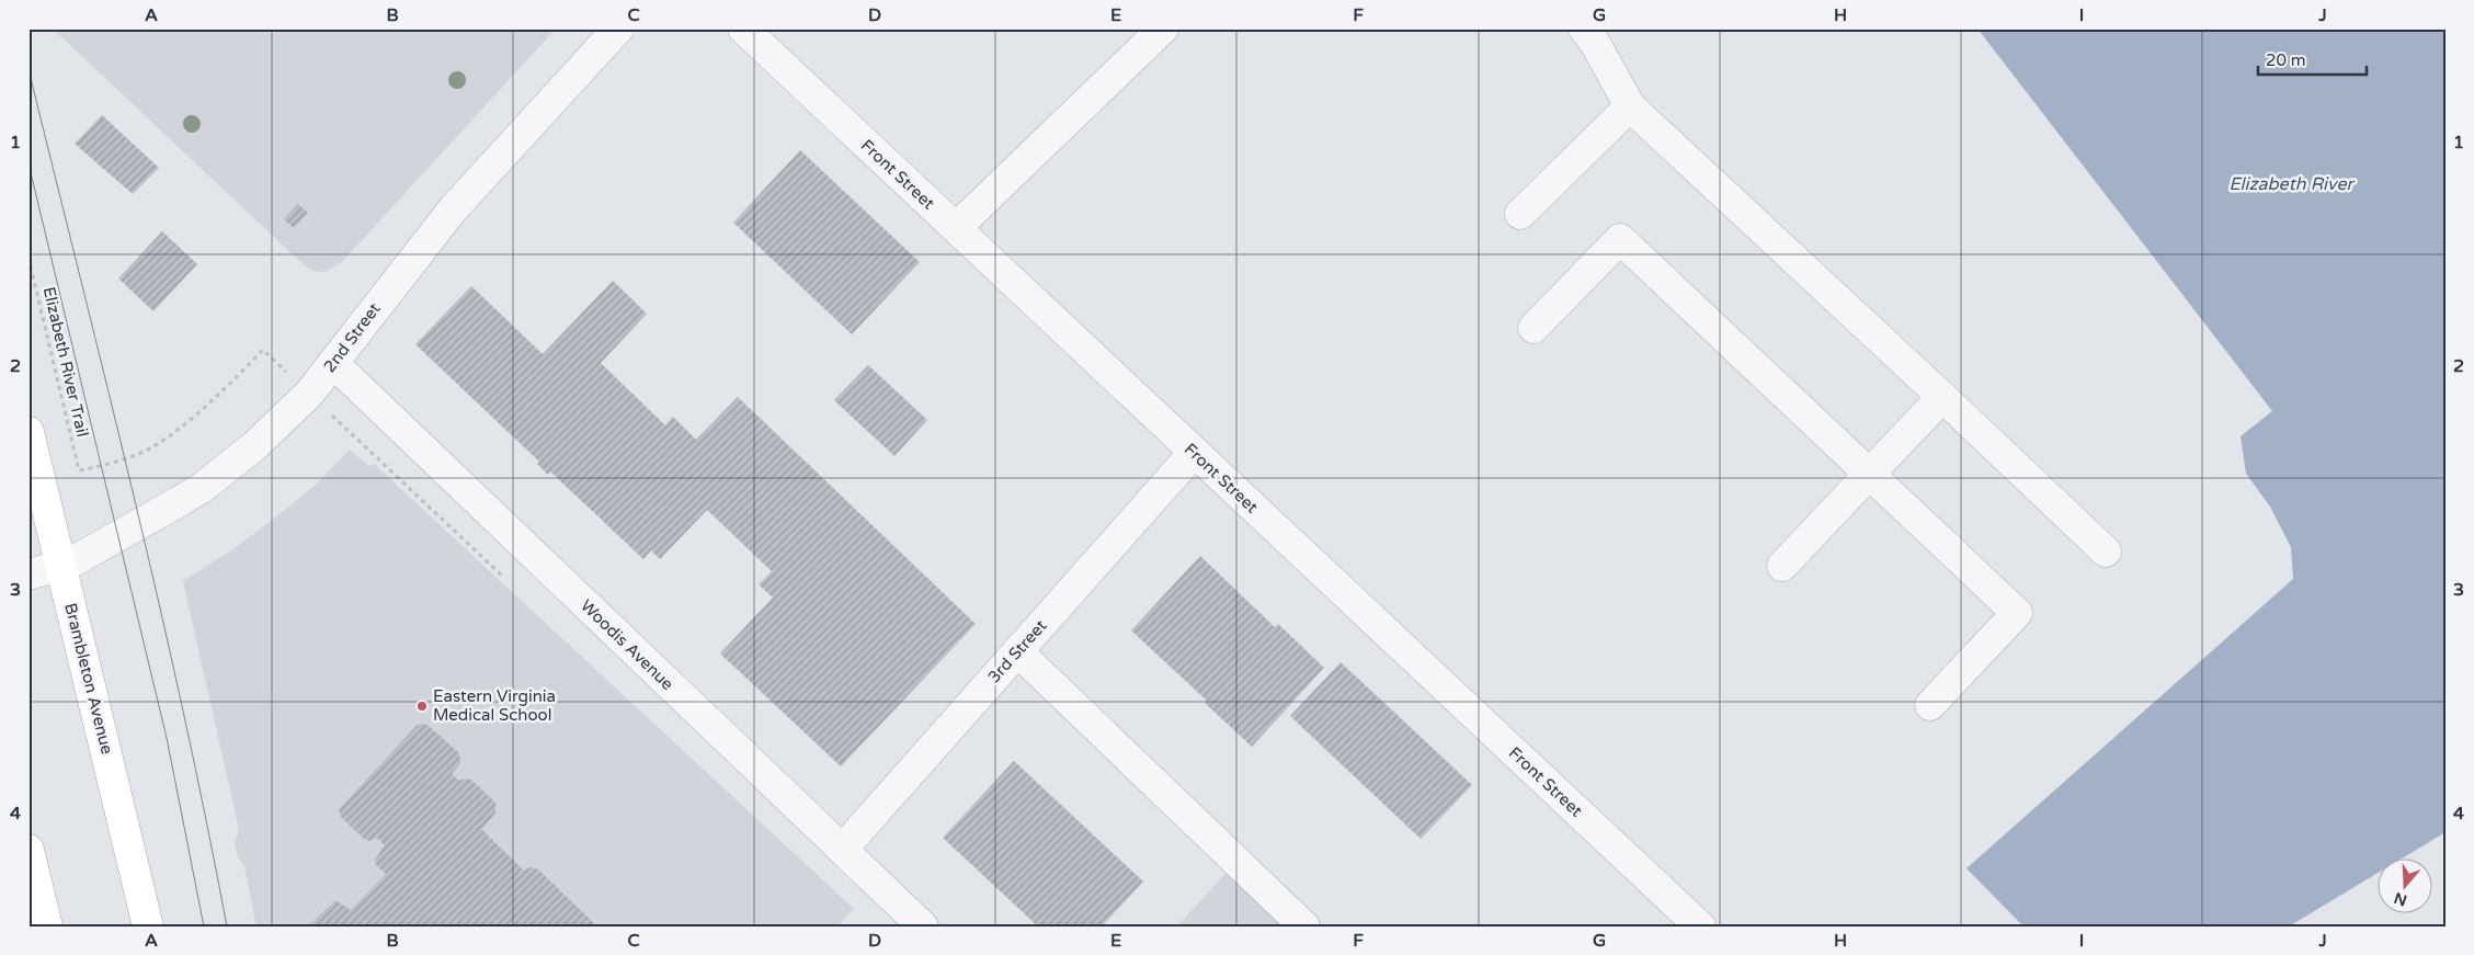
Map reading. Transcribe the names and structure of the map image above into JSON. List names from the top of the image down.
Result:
{
  "streets": {
    "main road": ["Brambleton Avenue"],
    "street": [
      "Front Street",
      "2nd Street",
      "Woodis Avenue",
      "3rd Street"
    ],
    "path": ["Elizabeth River Trail"]
  },
  "crossings": [
    ["Front Street", "3rd Street"],
    ["2nd Street", "Woodis Avenue"],
    ["2nd Street", "Brambleton Avenue"],
    ["Woodis Avenue", "3rd Street"]
  ],
  "water": ["Elizabeth River"],
  "places": ["Eastern Virginia Medical School"],
  "scale_bar": "20 m",
  "north": "bottom",
  "grid": {
    "columns": [
      "A",
      "B",
      "C",
      "D",
      "E",
      "F",
      "G",
      "H",
      "I",
      "J"
    ],
    "rows": [
      "1",
      "2",
      "3",
      "4"
    ]
  }
}
